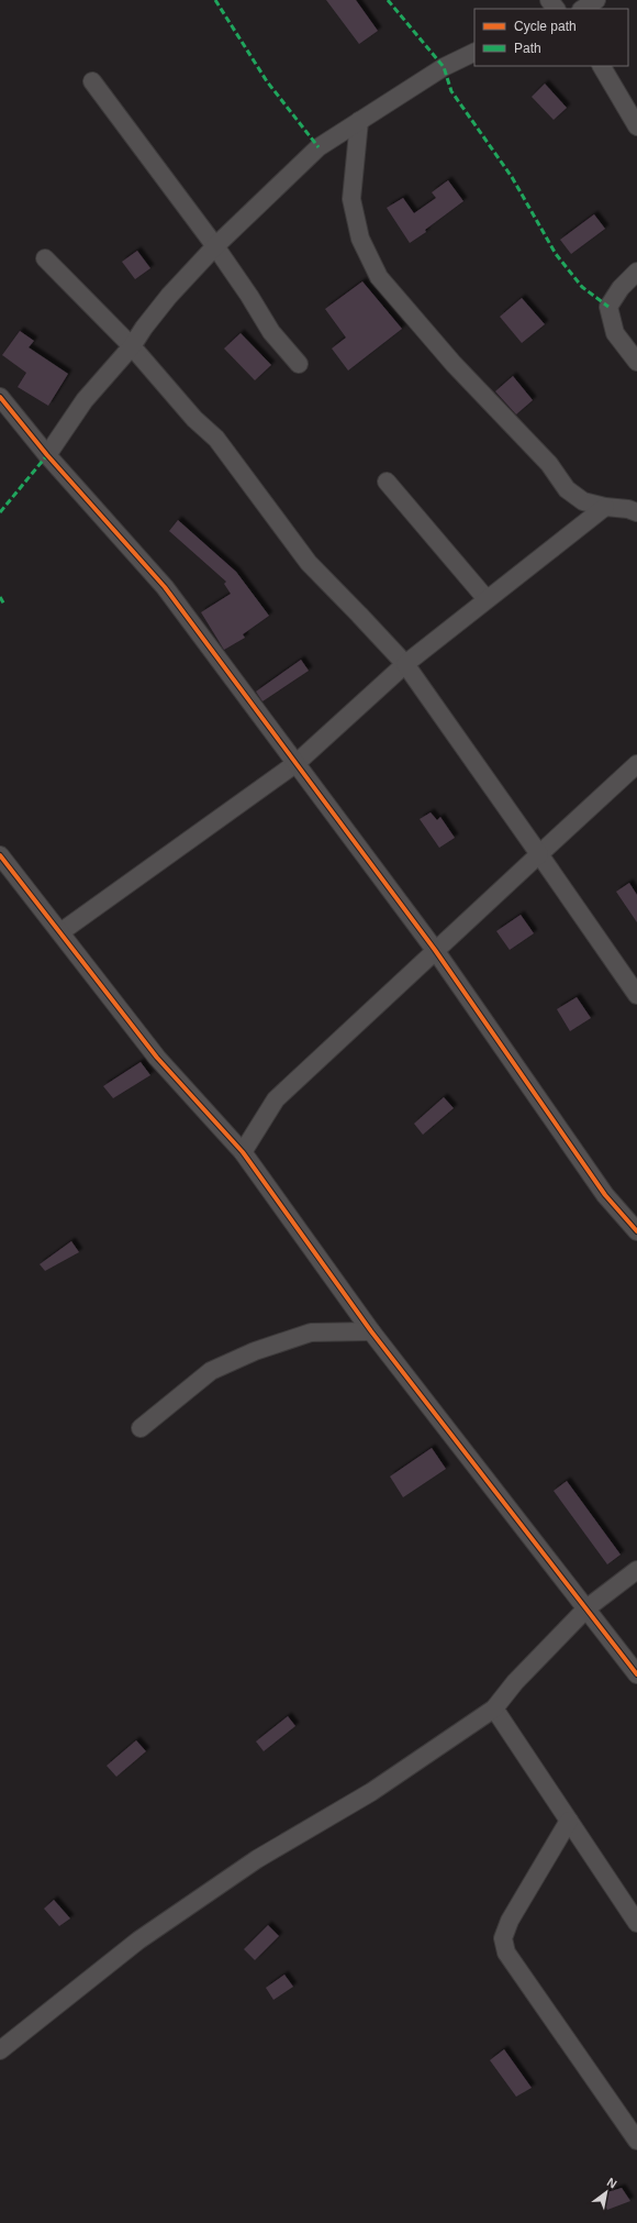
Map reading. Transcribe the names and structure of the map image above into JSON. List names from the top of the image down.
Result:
{
  "legend": ["Cycle path", "Path"],
  "north": "top right"
}
